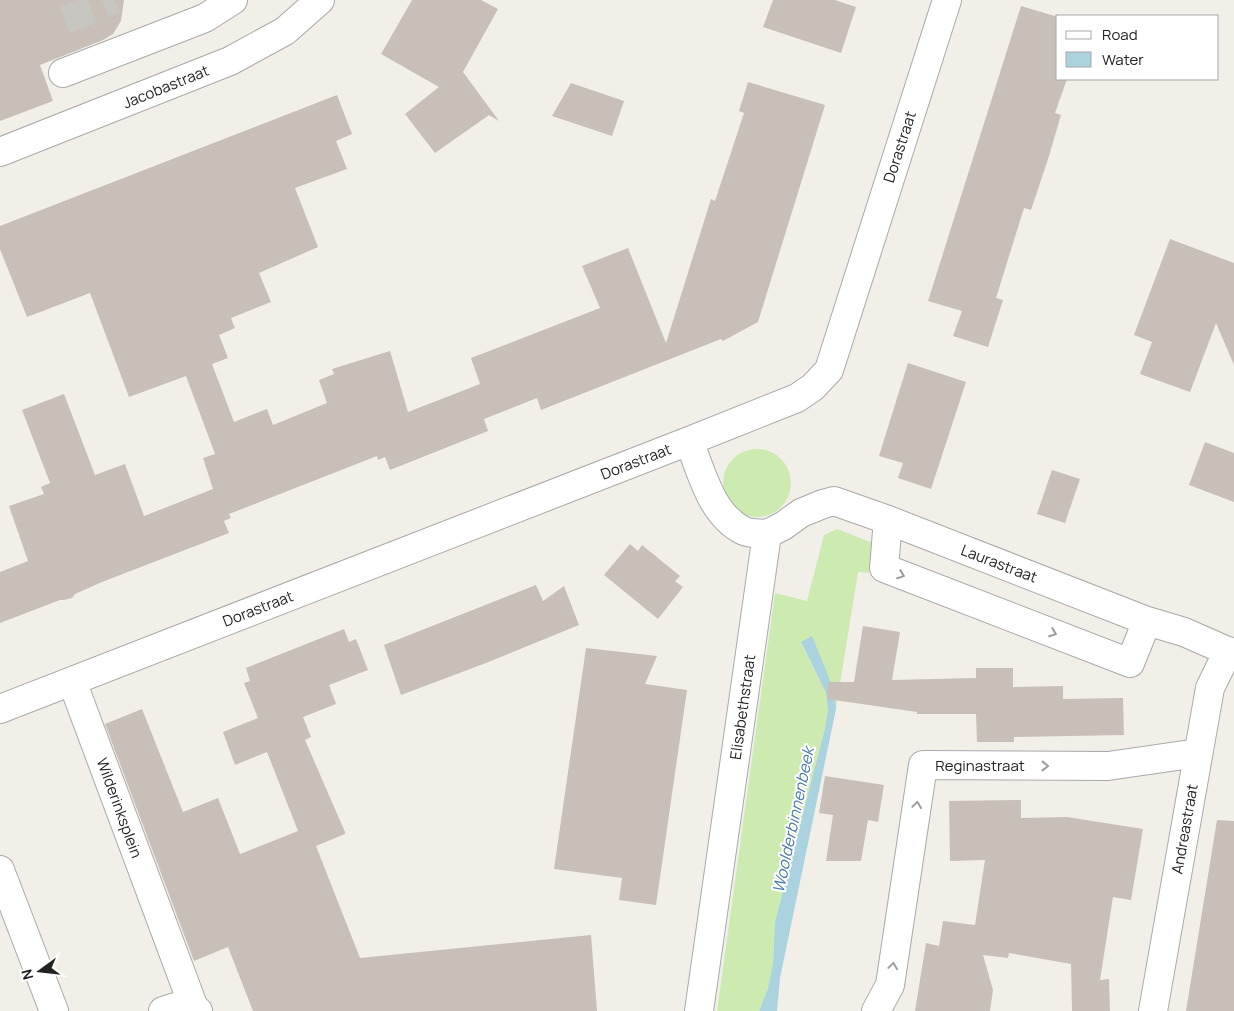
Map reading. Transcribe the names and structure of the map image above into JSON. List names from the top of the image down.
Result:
{
  "streets": {
    "street": [
      "Jacobastraat",
      "Dorastraat",
      "Laurastraat",
      "Elisabethstraat",
      "Reginastraat",
      "Wilderinksplein",
      "Andreastraat"
    ]
  },
  "crossings": [
    ["Dorastraat", "Wilderinksplein"],
    ["Laurastraat", "Elisabethstraat"],
    ["Laurastraat", "Andreastraat"],
    ["Reginastraat", "Andreastraat"]
  ],
  "water": ["Woolderbinnenbeek"],
  "legend": ["Road", "Water"],
  "north": "left"
}
